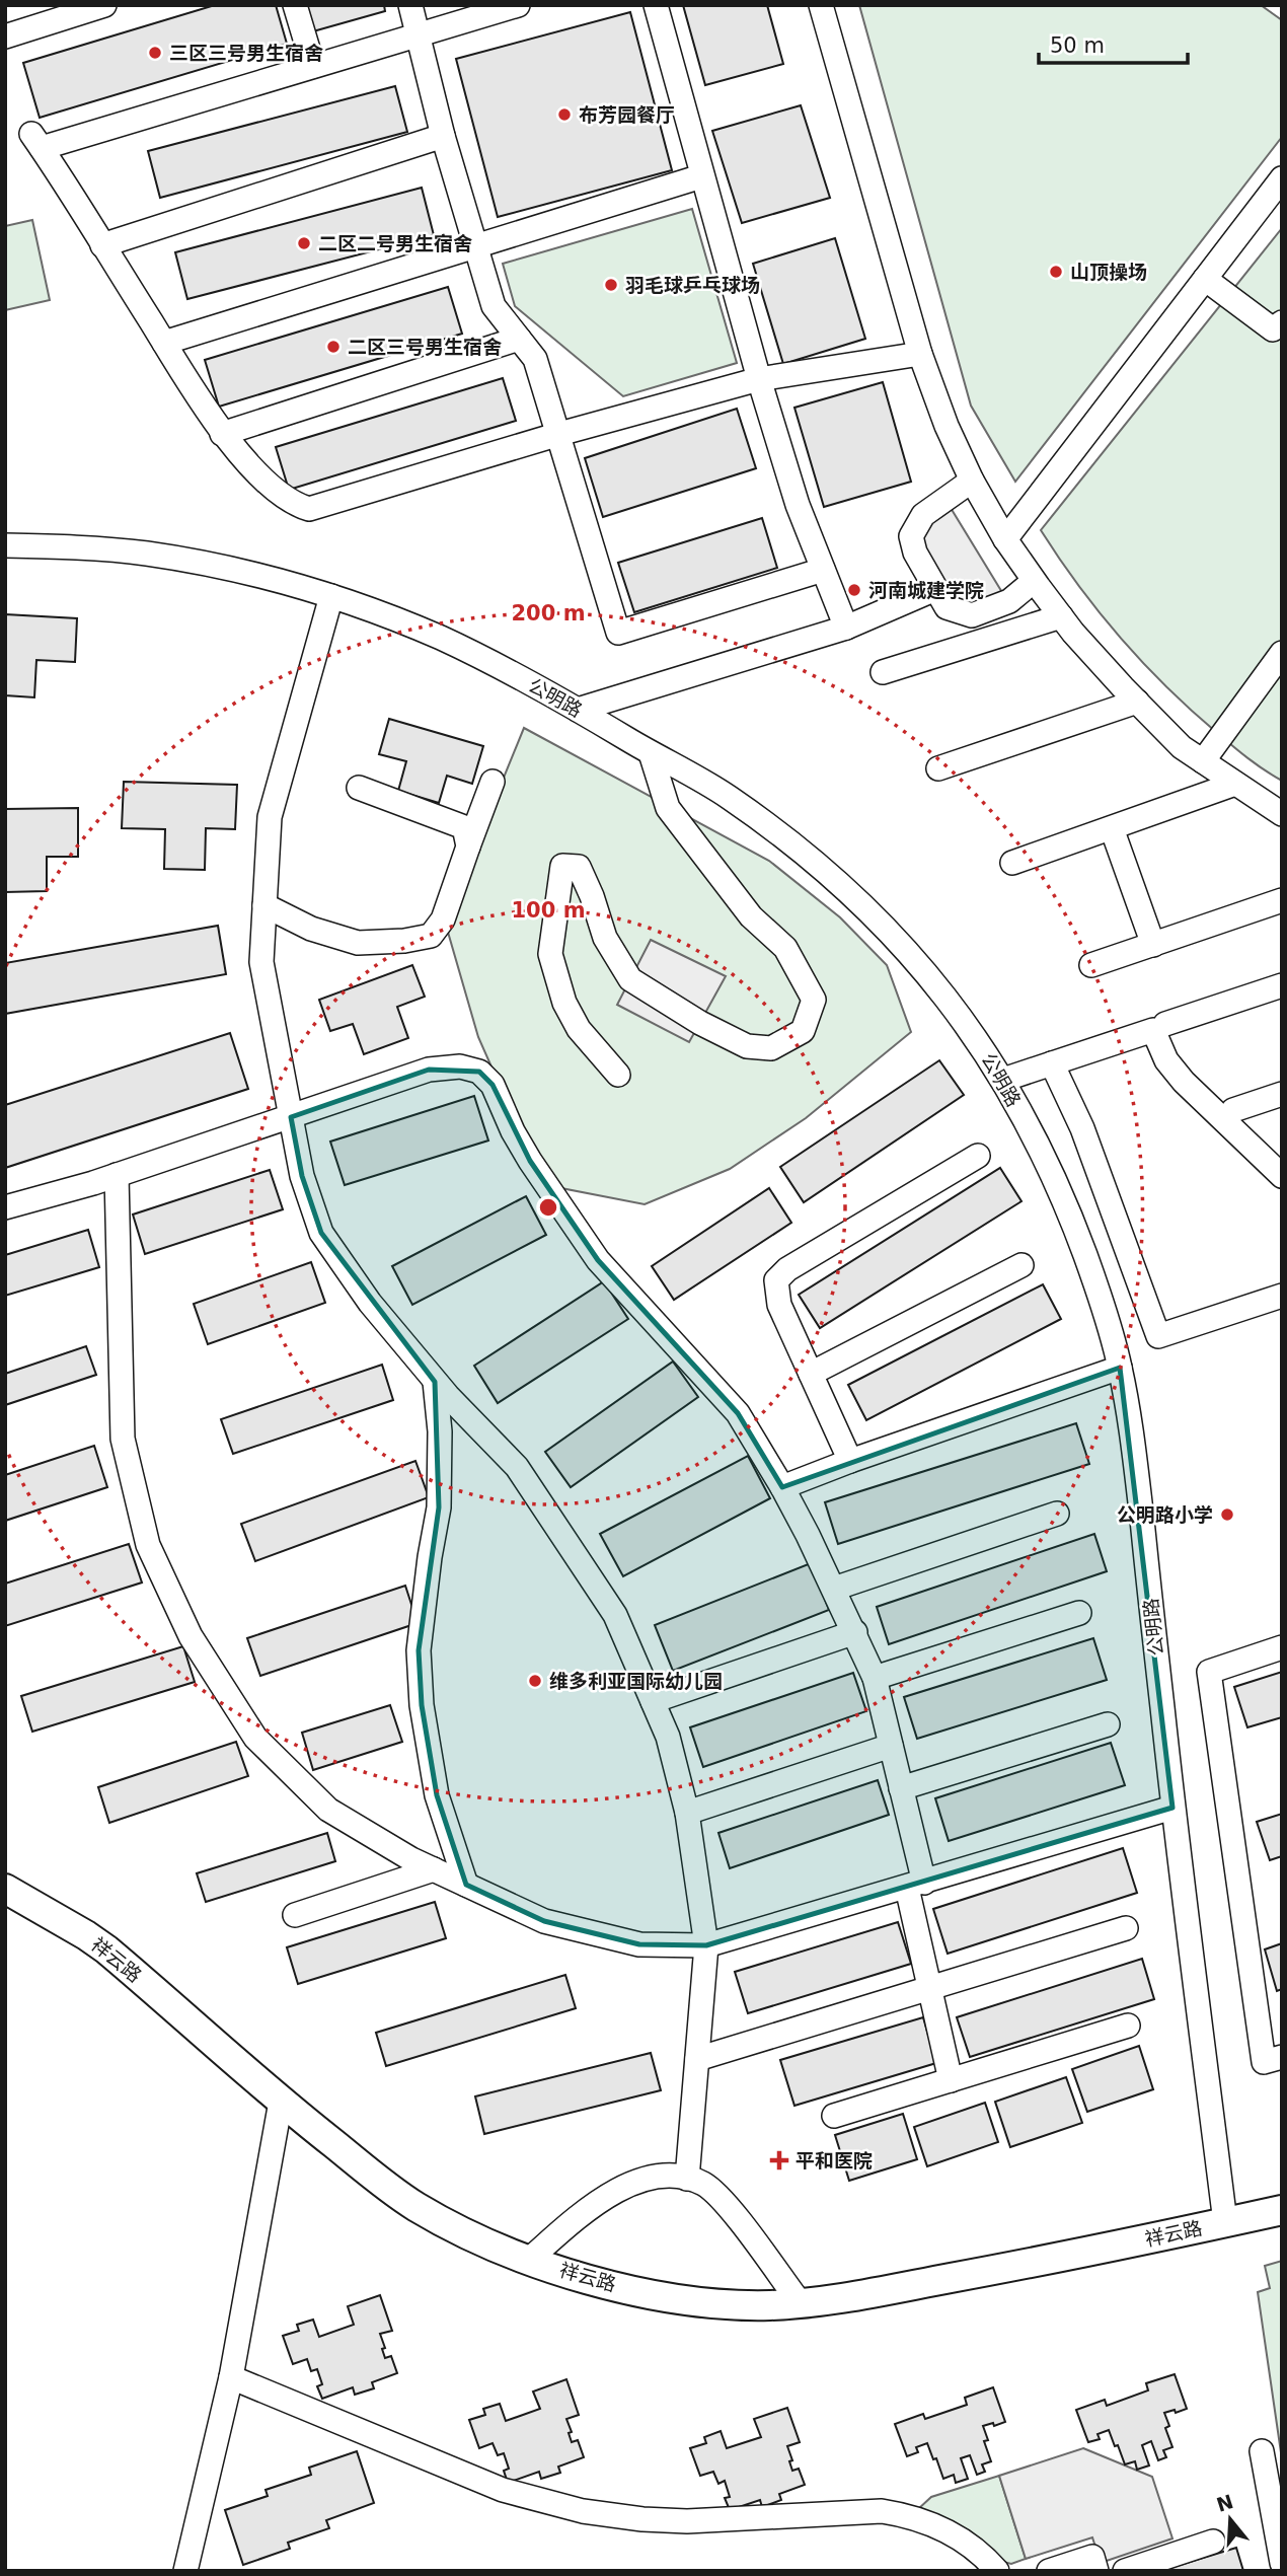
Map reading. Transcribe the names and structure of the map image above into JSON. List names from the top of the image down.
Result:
{
  "streets": {
    "main road": ["祥云路"],
    "street": ["公明路"]
  },
  "crossings": [
    ["公明路", "祥云路"]
  ],
  "places": {
    "other": [
      "三区三号男生宿舍",
      "布芳园餐厅",
      "二区二号男生宿舍",
      "山顶操场",
      "羽毛球乒乓球场",
      "二区三号男生宿舍",
      "河南城建学院",
      "公明路小学",
      "维多利亚国际幼儿园"
    ],
    "health": ["平和医院"]
  },
  "scale_bar": "50 m",
  "north": "top",
  "rings": ["200 m", "100 m"]
}
